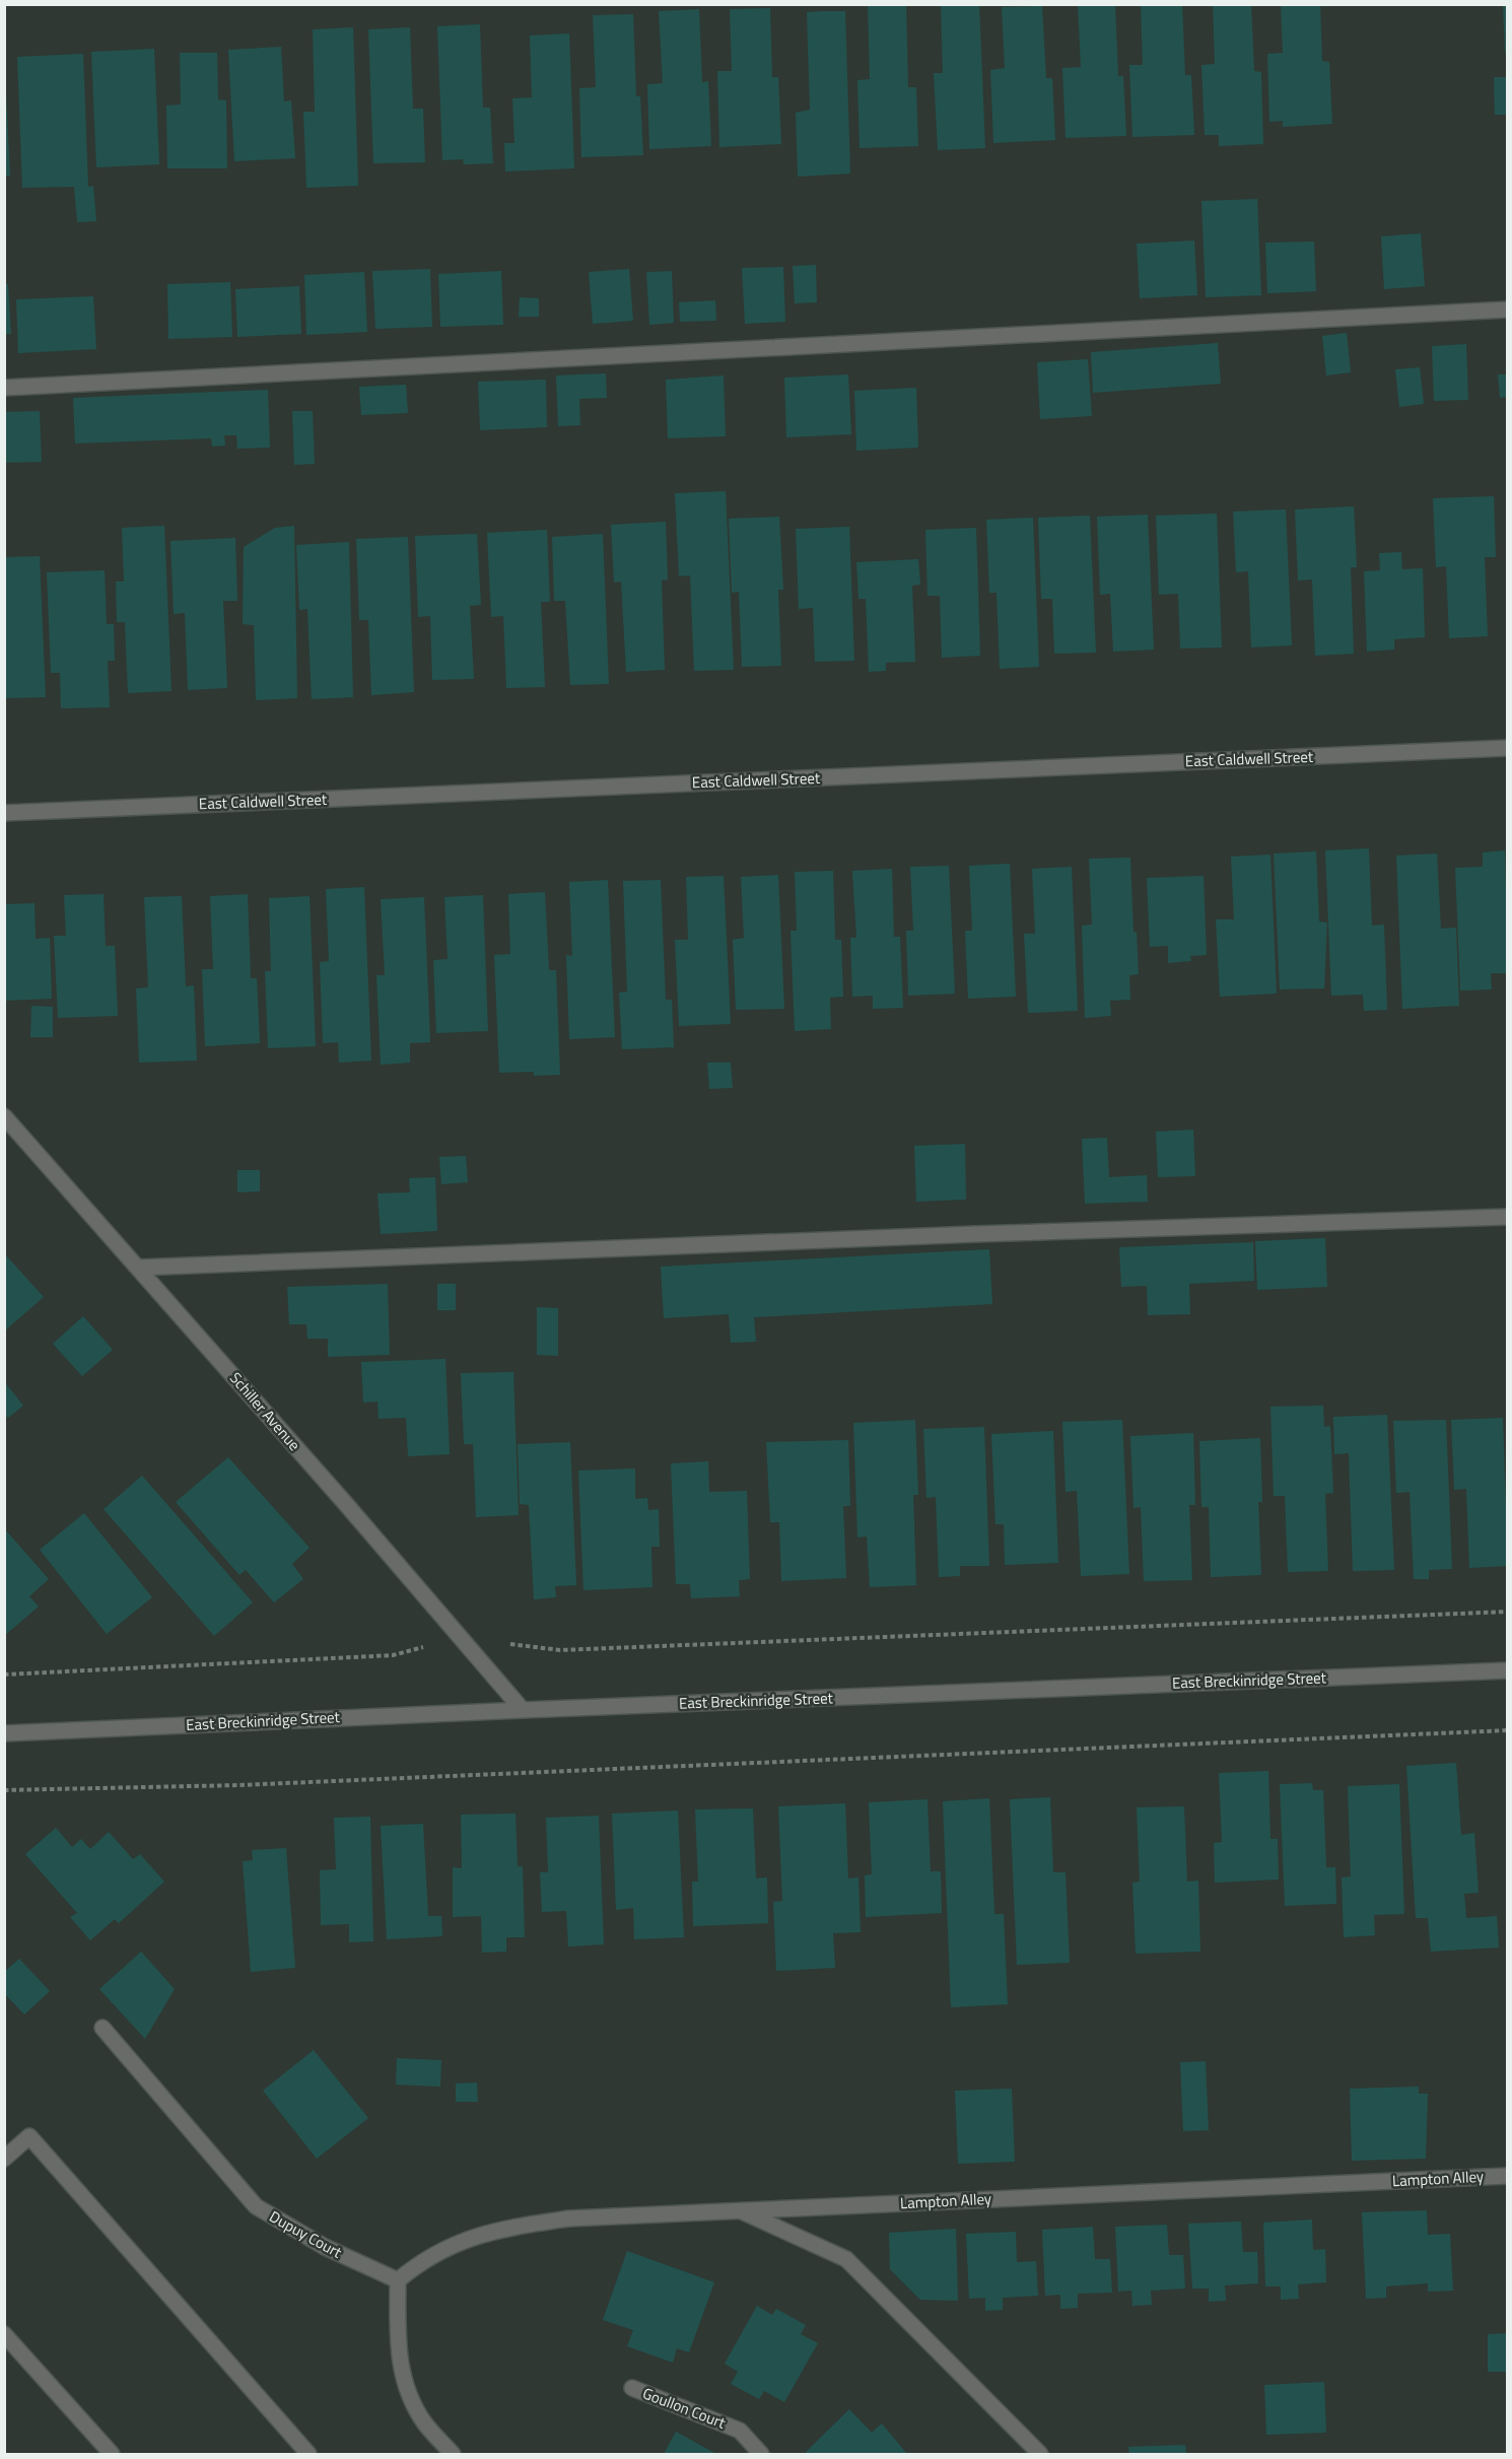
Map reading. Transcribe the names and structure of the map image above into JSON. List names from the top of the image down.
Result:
{
  "streets": {
    "street": [
      "East Caldwell Street",
      "Schiller Avenue",
      "East Breckinridge Street",
      "Lampton Alley",
      "Dupuy Court",
      "Goullon Court"
    ]
  },
  "crossings": [
    ["Schiller Avenue", "East Breckinridge Street"],
    ["Lampton Alley", "Dupuy Court"]
  ]
}
